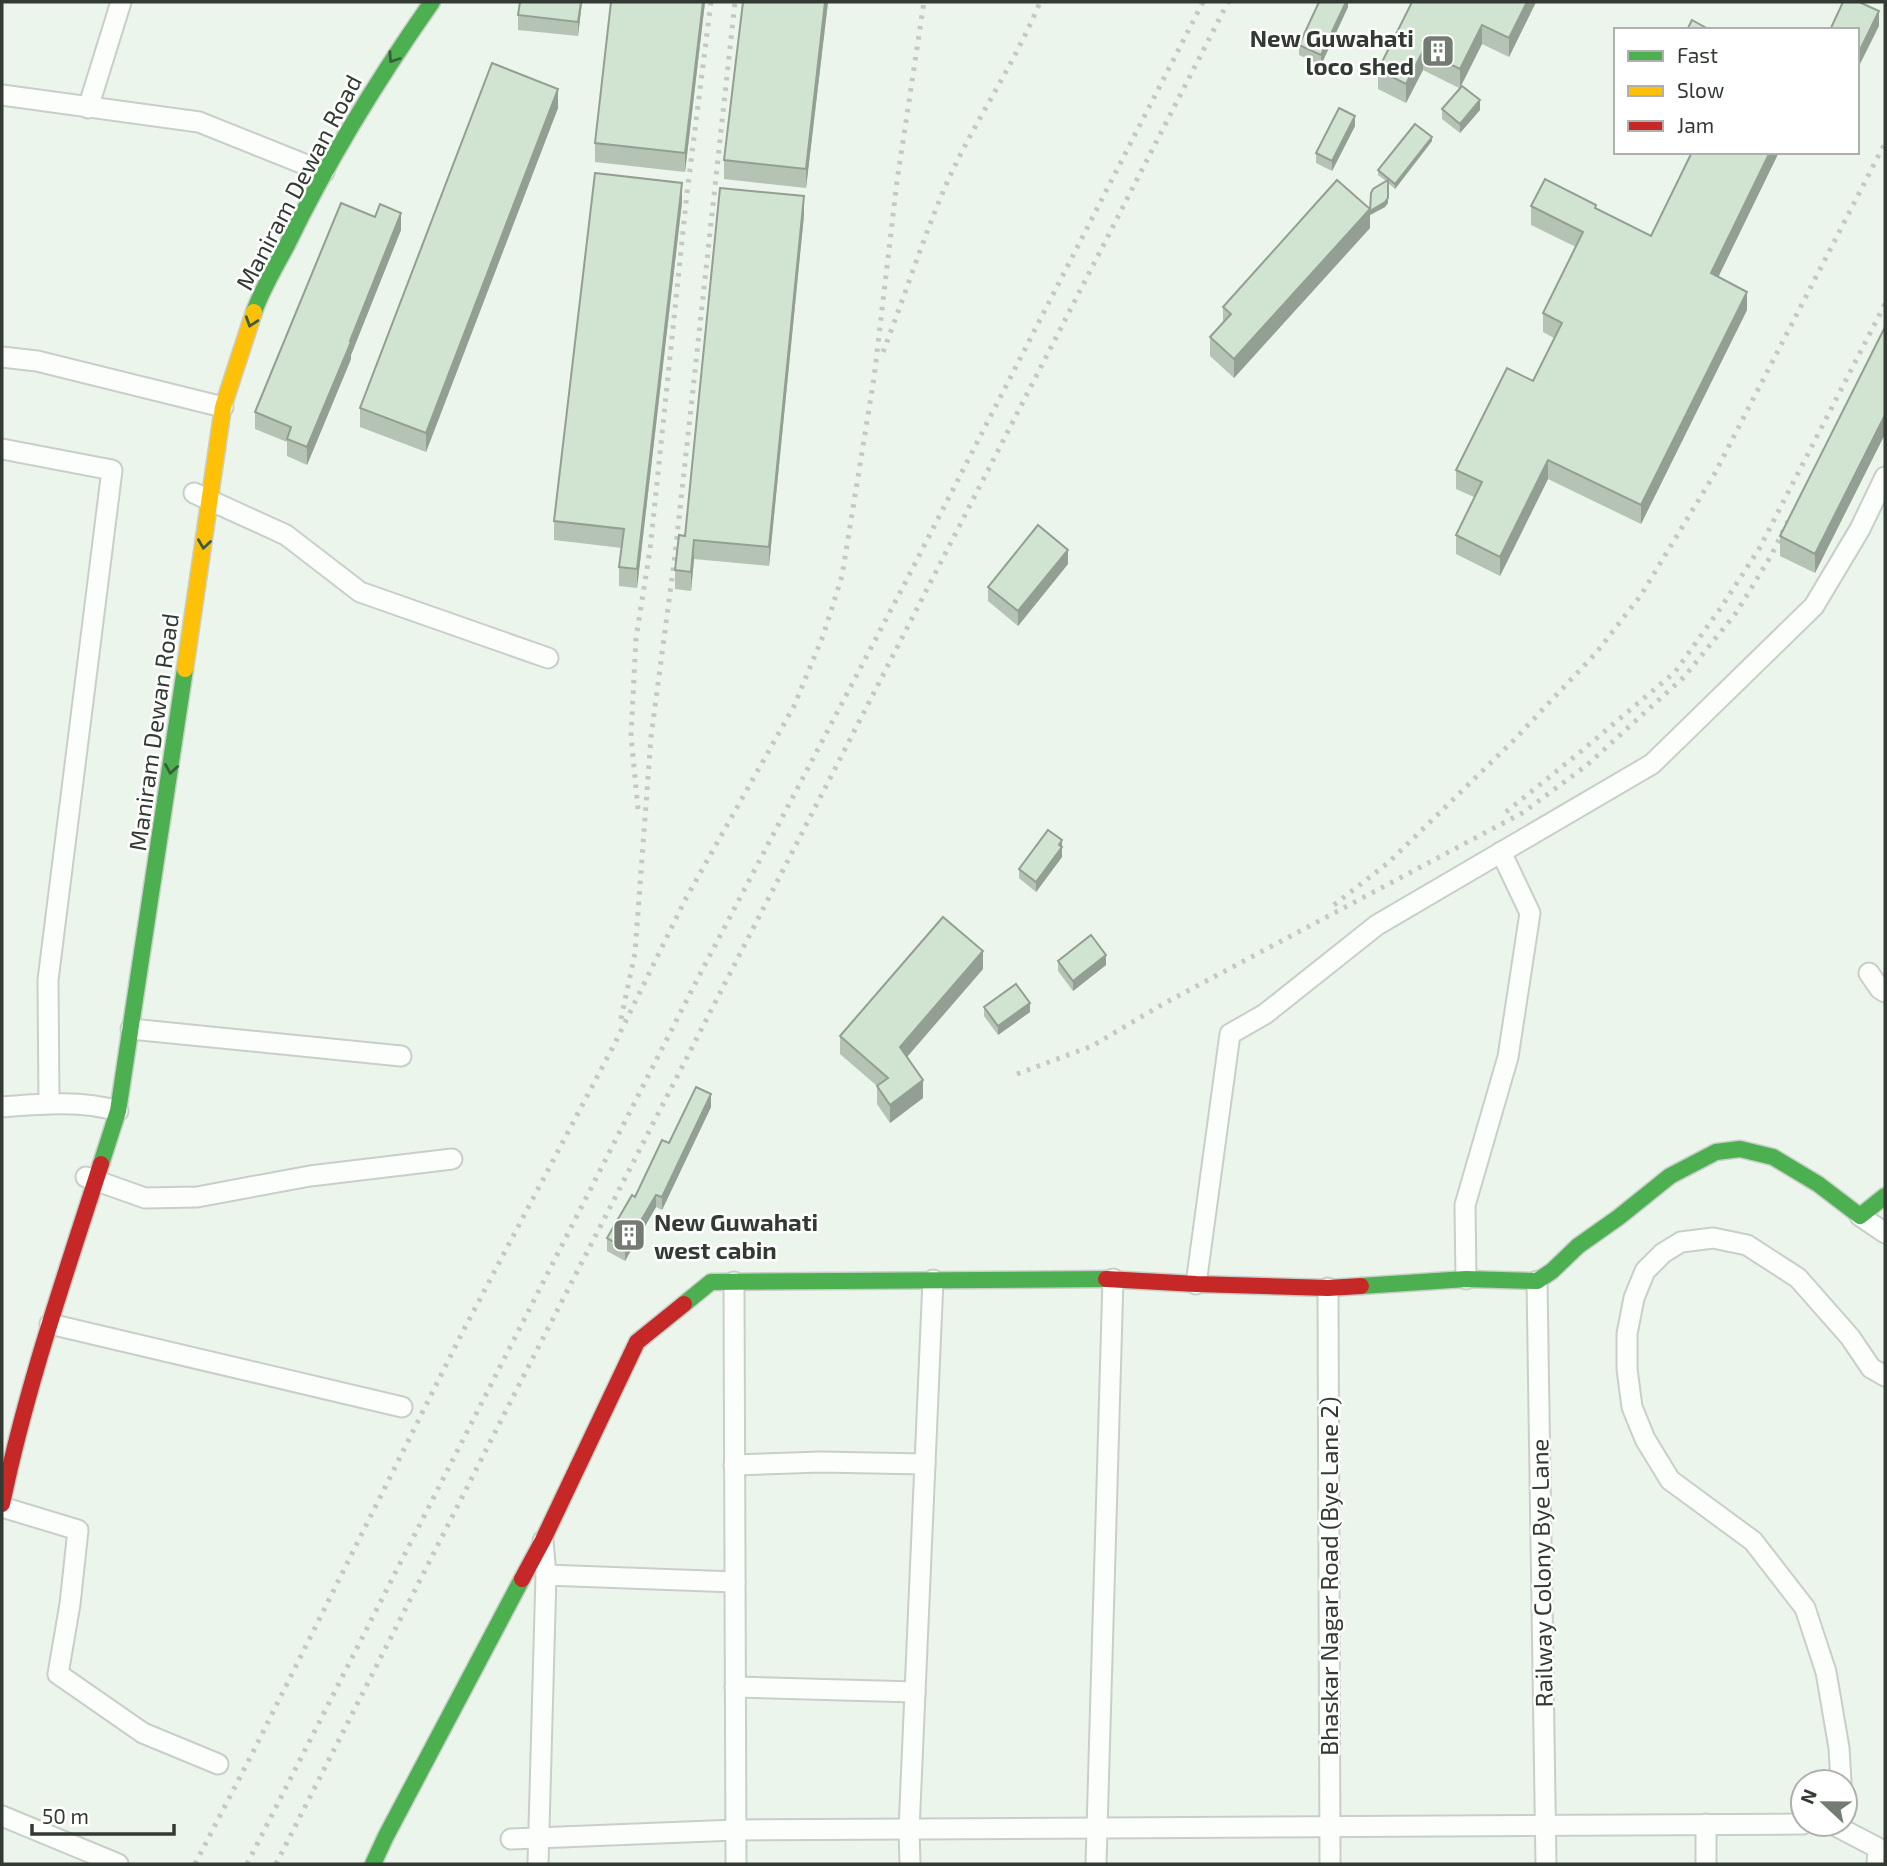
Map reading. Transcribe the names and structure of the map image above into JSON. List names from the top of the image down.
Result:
{
  "streets": {
    "street": ["Maniram Dewan Road", "Railway Colony Bye Lane", "Bhaskar Nagar Road (Bye Lane 2)"]
  },
  "one_way": ["Maniram Dewan Road"],
  "places": {
    "building": ["New Guwahati loco shed", "New Guwahati west cabin"]
  },
  "legend": ["Fast", "Slow", "Jam"],
  "scale_bar": "50 m",
  "north": "left"
}
